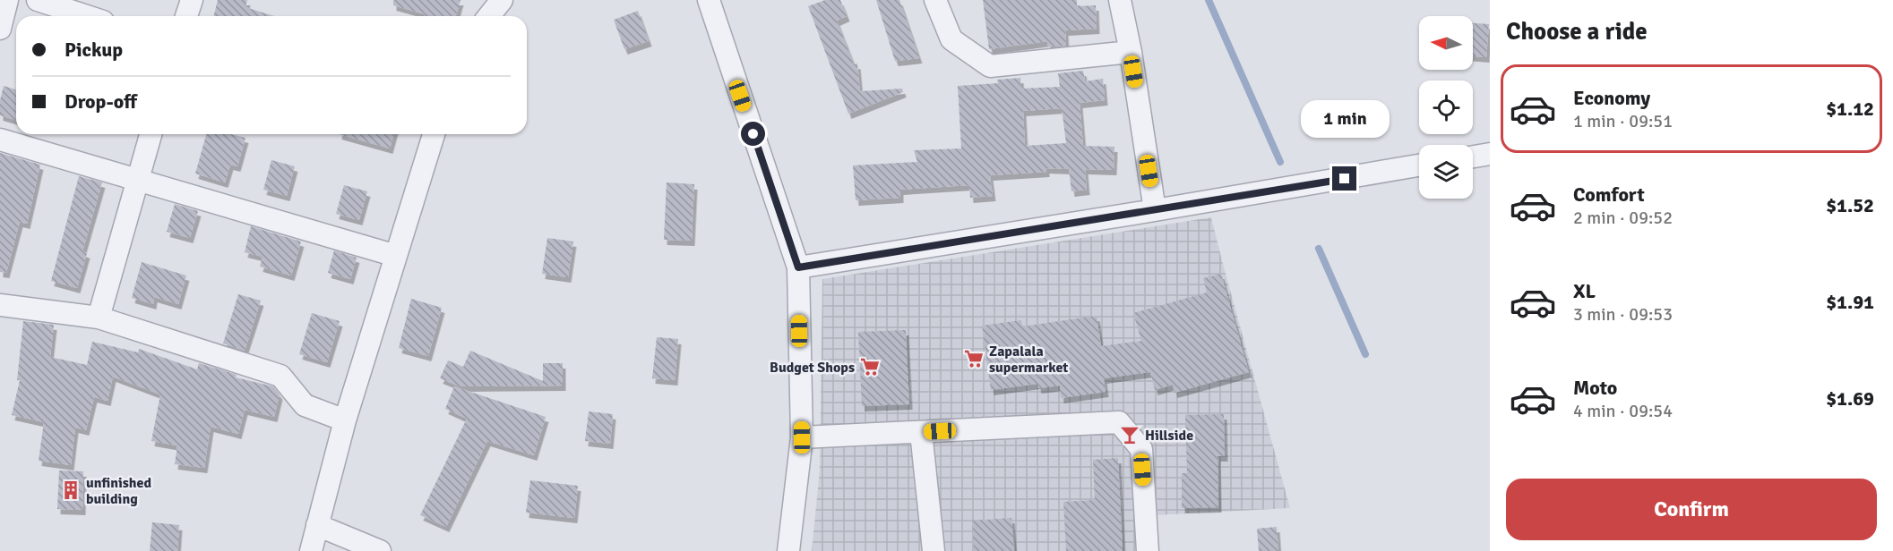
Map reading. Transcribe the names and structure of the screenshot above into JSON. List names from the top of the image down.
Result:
{
  "places": {
    "supermarket": ["Zapalala supermarket", "Budget Shops"],
    "bar": ["Hillside"],
    "building": ["unfinished building"]
  },
  "north": "left",
  "page": {
    "heading": "Choose a ride",
    "banner": ["Pickup", "Drop-off"],
    "list": [
      {
        "name": "Economy",
        "note": "1 min · 09:51",
        "value": "$1.12"
      },
      {
        "name": "Comfort",
        "note": "2 min · 09:52",
        "value": "$1.52"
      },
      {
        "name": "XL",
        "note": "3 min · 09:53",
        "value": "$1.91"
      },
      {
        "name": "Moto",
        "note": "4 min · 09:54",
        "value": "$1.69"
      }
    ],
    "bubble": "1 min",
    "buttons": "Confirm"
  }
}
